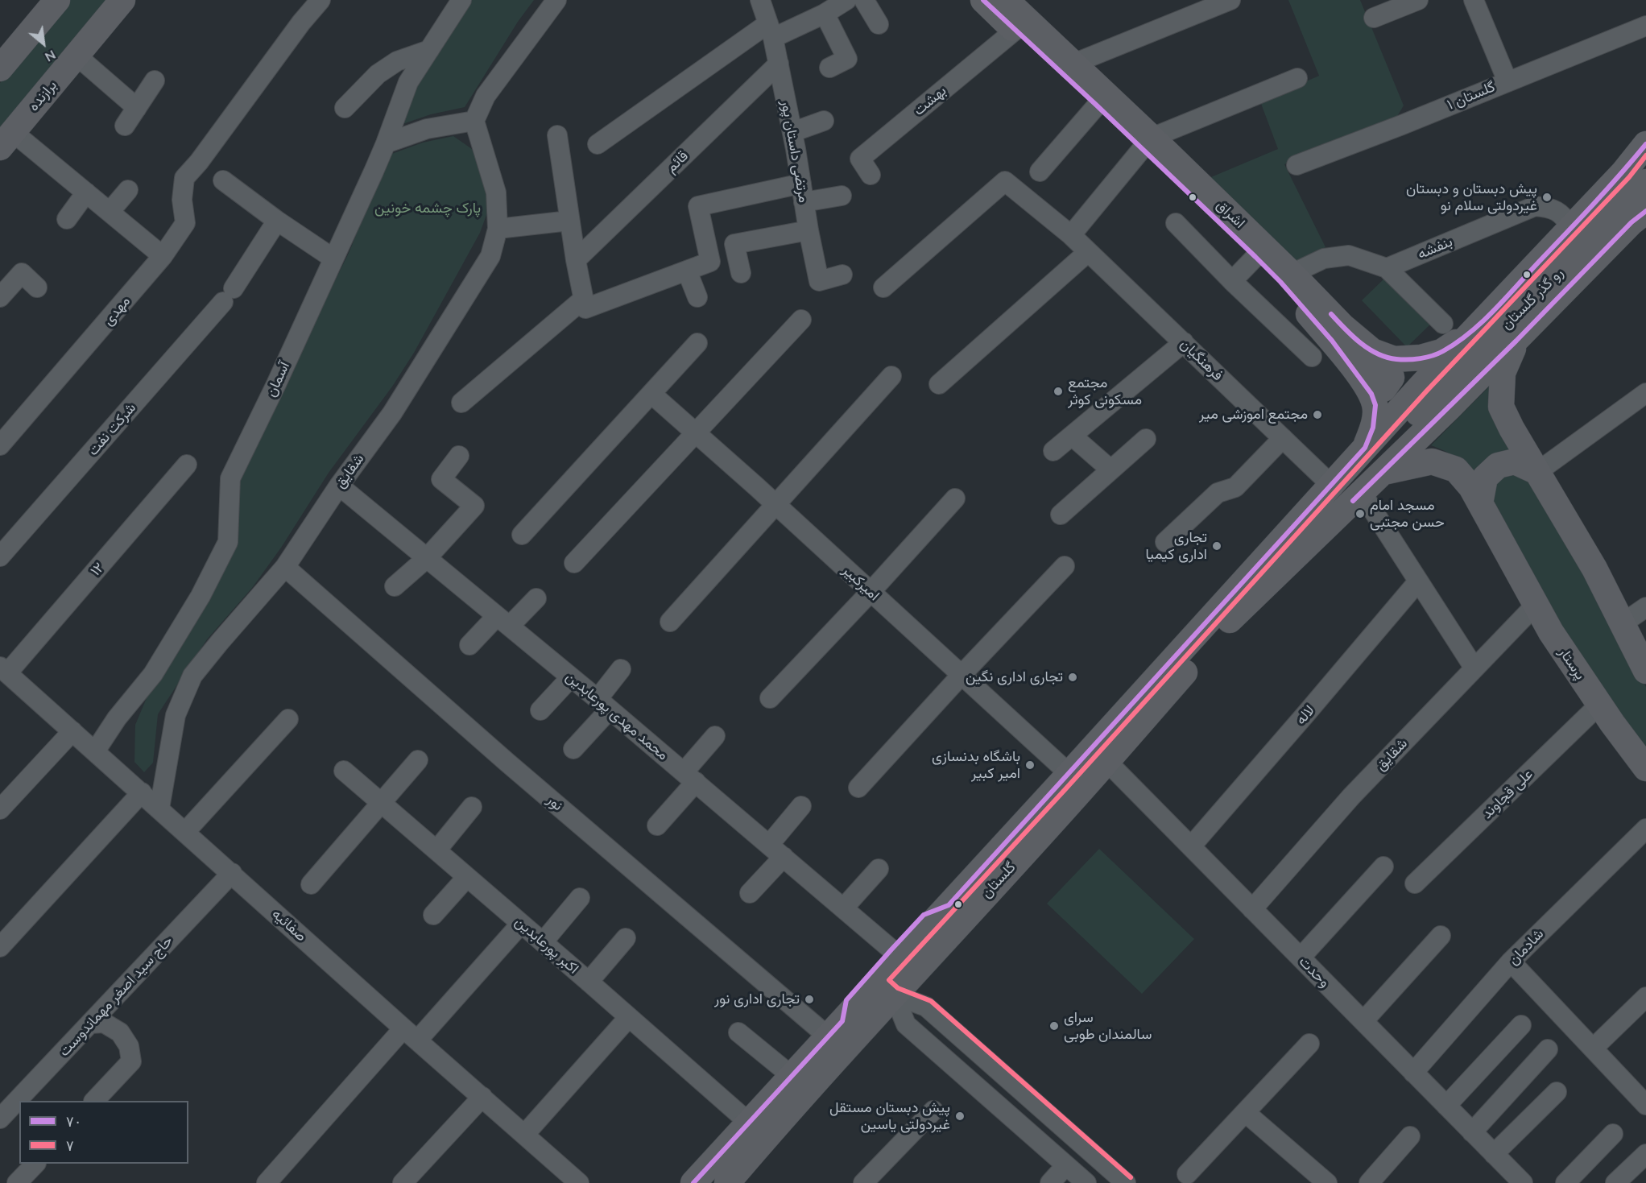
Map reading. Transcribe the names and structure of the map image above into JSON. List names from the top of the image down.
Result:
{
  "streets": {
    "main road": [
      "برازنده",
      "اشراق",
      "رو گذر گلستان",
      "پرستار",
      "گلستان"
    ],
    "street": [
      "گلستان ۱",
      "بهشت",
      "مرتضی داستان پور",
      "قائم",
      "بنفشه",
      "مهدی",
      "فرهنگیان",
      "آسمان",
      "شرکت نفت",
      "شقایق",
      "۱۲",
      "امیرکبیر",
      "لاله",
      "محمد مهدی پورعابدین",
      "علی قجاوند",
      "نور",
      "صفائیه",
      "اکبر پورعابدین",
      "شادمان",
      "وحدت",
      "حاج سید اصغر مهماندوست"
    ]
  },
  "crossings": [
    ["بهشت", "اشراق"],
    ["مرتضی داستان پور", "قائم"],
    ["اشراق", "گلستان"],
    ["بنفشه", "گلستان"],
    ["رو گذر گلستان", "گلستان"],
    ["فرهنگیان", "گلستان"],
    ["آسمان", "صفائیه"],
    ["شقایق", "پرستار"],
    ["شقایق", "محمد مهدی پورعابدین"],
    ["شقایق", "نور"],
    ["شقایق", "صفائیه"],
    ["شقایق", "وحدت"],
    ["۱۲", "صفائیه"],
    ["امیرکبیر", "گلستان"],
    ["پرستار", "علی قجاوند"],
    ["لاله", "وحدت"],
    ["نور", "گلستان"],
    ["گلستان", "اکبر پورعابدین"],
    ["گلستان", "وحدت"],
    ["صفائیه", "حاج سید اصغر مهماندوست"],
    ["شادمان", "وحدت"]
  ],
  "parks": ["پارک چشمه خونین"],
  "places": [
    "پیش دبستان و دبستان غیردولتی سلام نو",
    "مجتمع مسکونی کوثر",
    "مجتمع اموزشی میر",
    "مسجد امام حسن مجتبی",
    "تجاری اداری کیمیا",
    "تجاری اداری نگین",
    "باشگاه بدنسازی امیر کبیر",
    "تجاری اداری نور",
    "سرای سالمندان طوبی",
    "پیش دبستان مستقل غیردولتی یاسین"
  ],
  "lines": ["transit line ۷۰", "transit line ۷"],
  "legend": ["۷۰", "۷"],
  "north": "bottom right"
}
